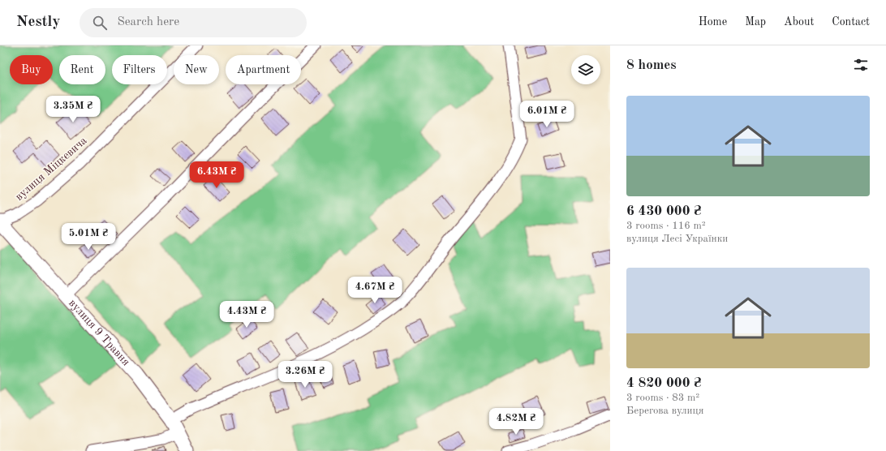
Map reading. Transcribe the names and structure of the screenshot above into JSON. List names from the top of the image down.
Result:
{
  "streets": {
    "street": ["вулиця Міцкевича", "вулиця 9 Травня"]
  },
  "page": {
    "header": "Nestly",
    "search": "Search here",
    "nav": [
      "Home",
      "Map",
      "About",
      "Contact"
    ],
    "heading": "8 homes",
    "chip": [
      "Buy",
      "Rent",
      "Filters",
      "New",
      "Apartment"
    ],
    "list": [
      {
        "name": "6 430 000 ₴",
        "note": "3 rooms · 116 m² · вулиця Лесі Українки"
      },
      {
        "name": "4 820 000 ₴",
        "note": "3 rooms · 83 m² · Берегова вулиця"
      }
    ],
    "price": [
      "3.35M ₴",
      "6.01M ₴",
      "6.43M ₴",
      "5.01M ₴",
      "4.67M ₴",
      "4.43M ₴",
      "3.26M ₴",
      "4.82M ₴"
    ]
  }
}
